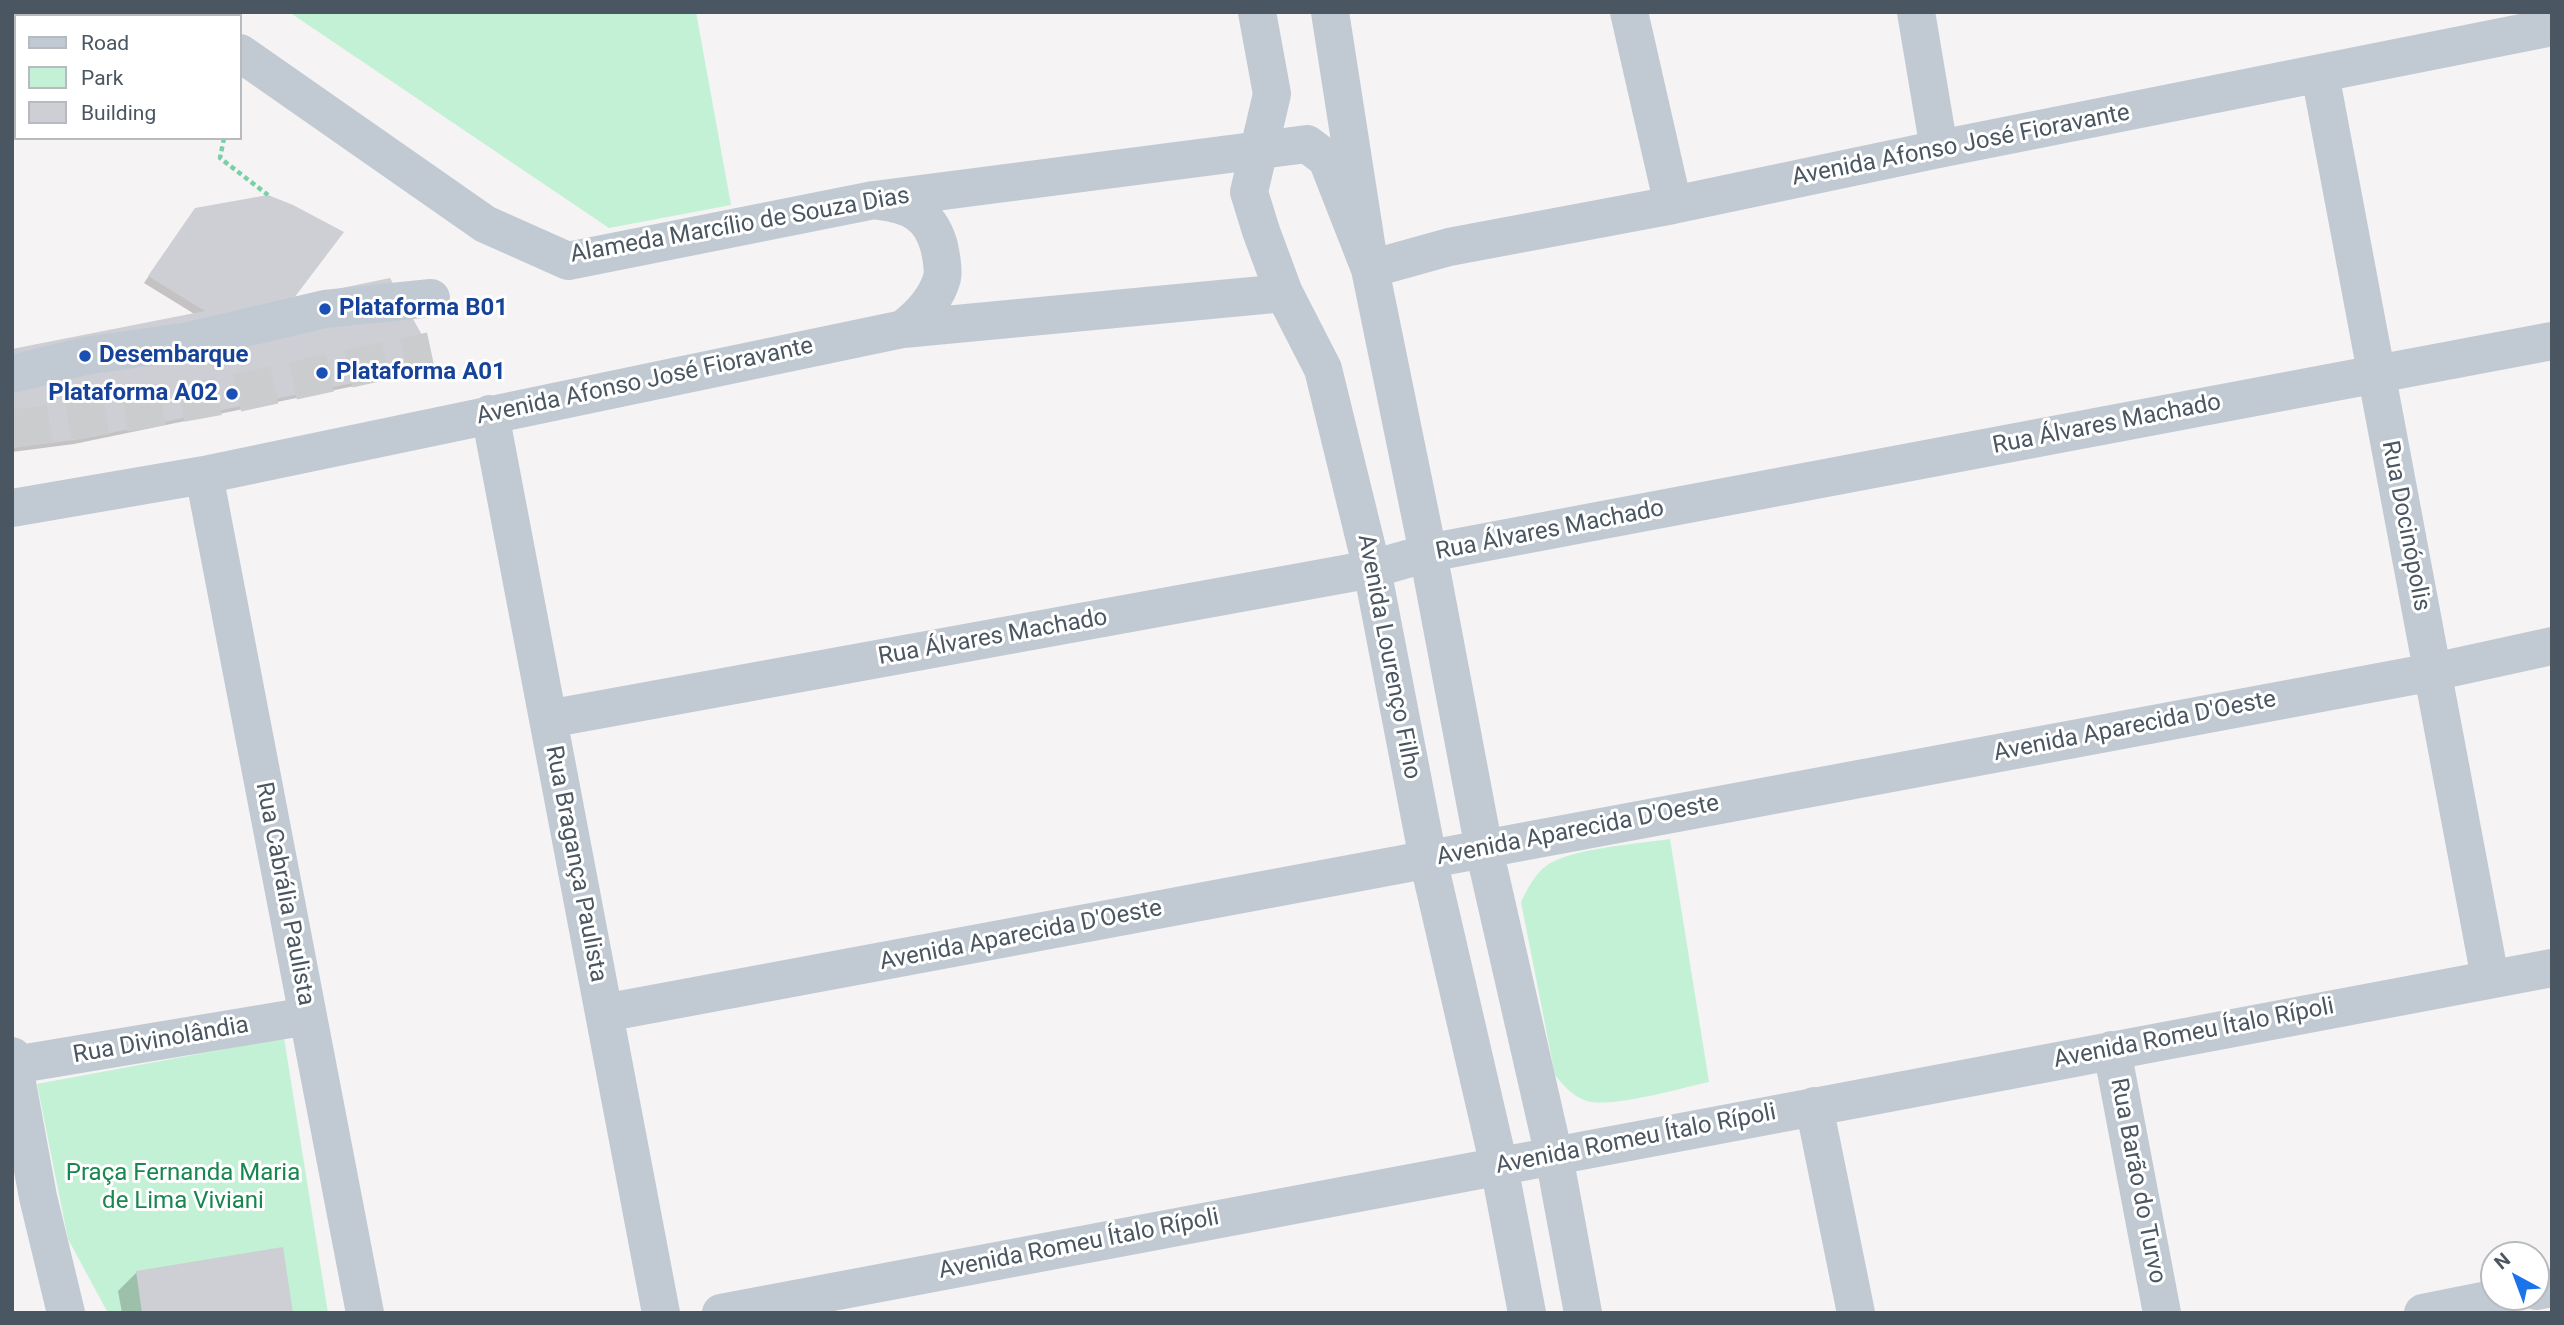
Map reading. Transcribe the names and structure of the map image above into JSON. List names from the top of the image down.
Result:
{
  "streets": {
    "street": [
      "Avenida Afonso José Fioravante",
      "Alameda Marcílio de Souza Dias",
      "Rua Álvares Machado",
      "Rua Docinópolis",
      "Avenida Lourenço Filho",
      "Avenida Aparecida D'Oeste",
      "Rua Bragança Paulista",
      "Rua Cabrália Paulista",
      "Avenida Romeu Ítalo Rípoli",
      "Rua Divinolândia",
      "Rua Barão do Turvo"
    ]
  },
  "crossings": [
    ["Avenida Afonso José Fioravante", "Alameda Marcílio de Souza Dias"],
    ["Avenida Afonso José Fioravante", "Rua Docinópolis"],
    ["Avenida Afonso José Fioravante", "Avenida Lourenço Filho"],
    ["Avenida Afonso José Fioravante", "Rua Bragança Paulista"],
    ["Avenida Afonso José Fioravante", "Rua Cabrália Paulista"],
    ["Alameda Marcílio de Souza Dias", "Avenida Lourenço Filho"],
    ["Rua Álvares Machado", "Rua Docinópolis"],
    ["Rua Álvares Machado", "Avenida Lourenço Filho"],
    ["Rua Álvares Machado", "Rua Bragança Paulista"],
    ["Rua Docinópolis", "Avenida Aparecida D'Oeste"],
    ["Rua Docinópolis", "Avenida Romeu Ítalo Rípoli"],
    ["Avenida Lourenço Filho", "Avenida Aparecida D'Oeste"],
    ["Avenida Lourenço Filho", "Avenida Romeu Ítalo Rípoli"],
    ["Avenida Aparecida D'Oeste", "Rua Bragança Paulista"],
    ["Rua Cabrália Paulista", "Rua Divinolândia"],
    ["Avenida Romeu Ítalo Rípoli", "Rua Barão do Turvo"]
  ],
  "parks": ["Praça Fernanda Maria de Lima Viviani"],
  "places": [
    "Plataforma B01",
    "Desembarque",
    "Plataforma A01",
    "Plataforma A02"
  ],
  "legend": ["Road", "Park", "Building"],
  "north": "top left"
}
